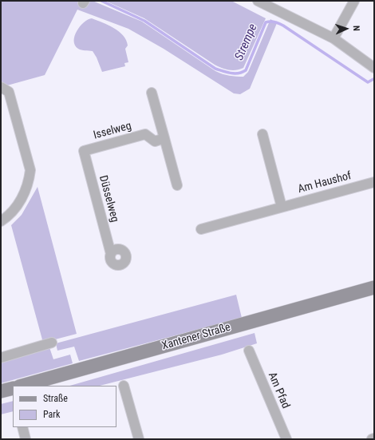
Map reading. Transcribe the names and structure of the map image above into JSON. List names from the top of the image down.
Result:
{
  "streets": {
    "main road": ["Xantener Straße"],
    "street": [
      "Isselweg",
      "Am Haushof",
      "Düsselweg",
      "Am Pfad"
    ]
  },
  "crossings": [
    ["Isselweg", "Düsselweg"]
  ],
  "water": ["Strempe"],
  "legend": ["Straße", "Park"],
  "north": "right"
}
